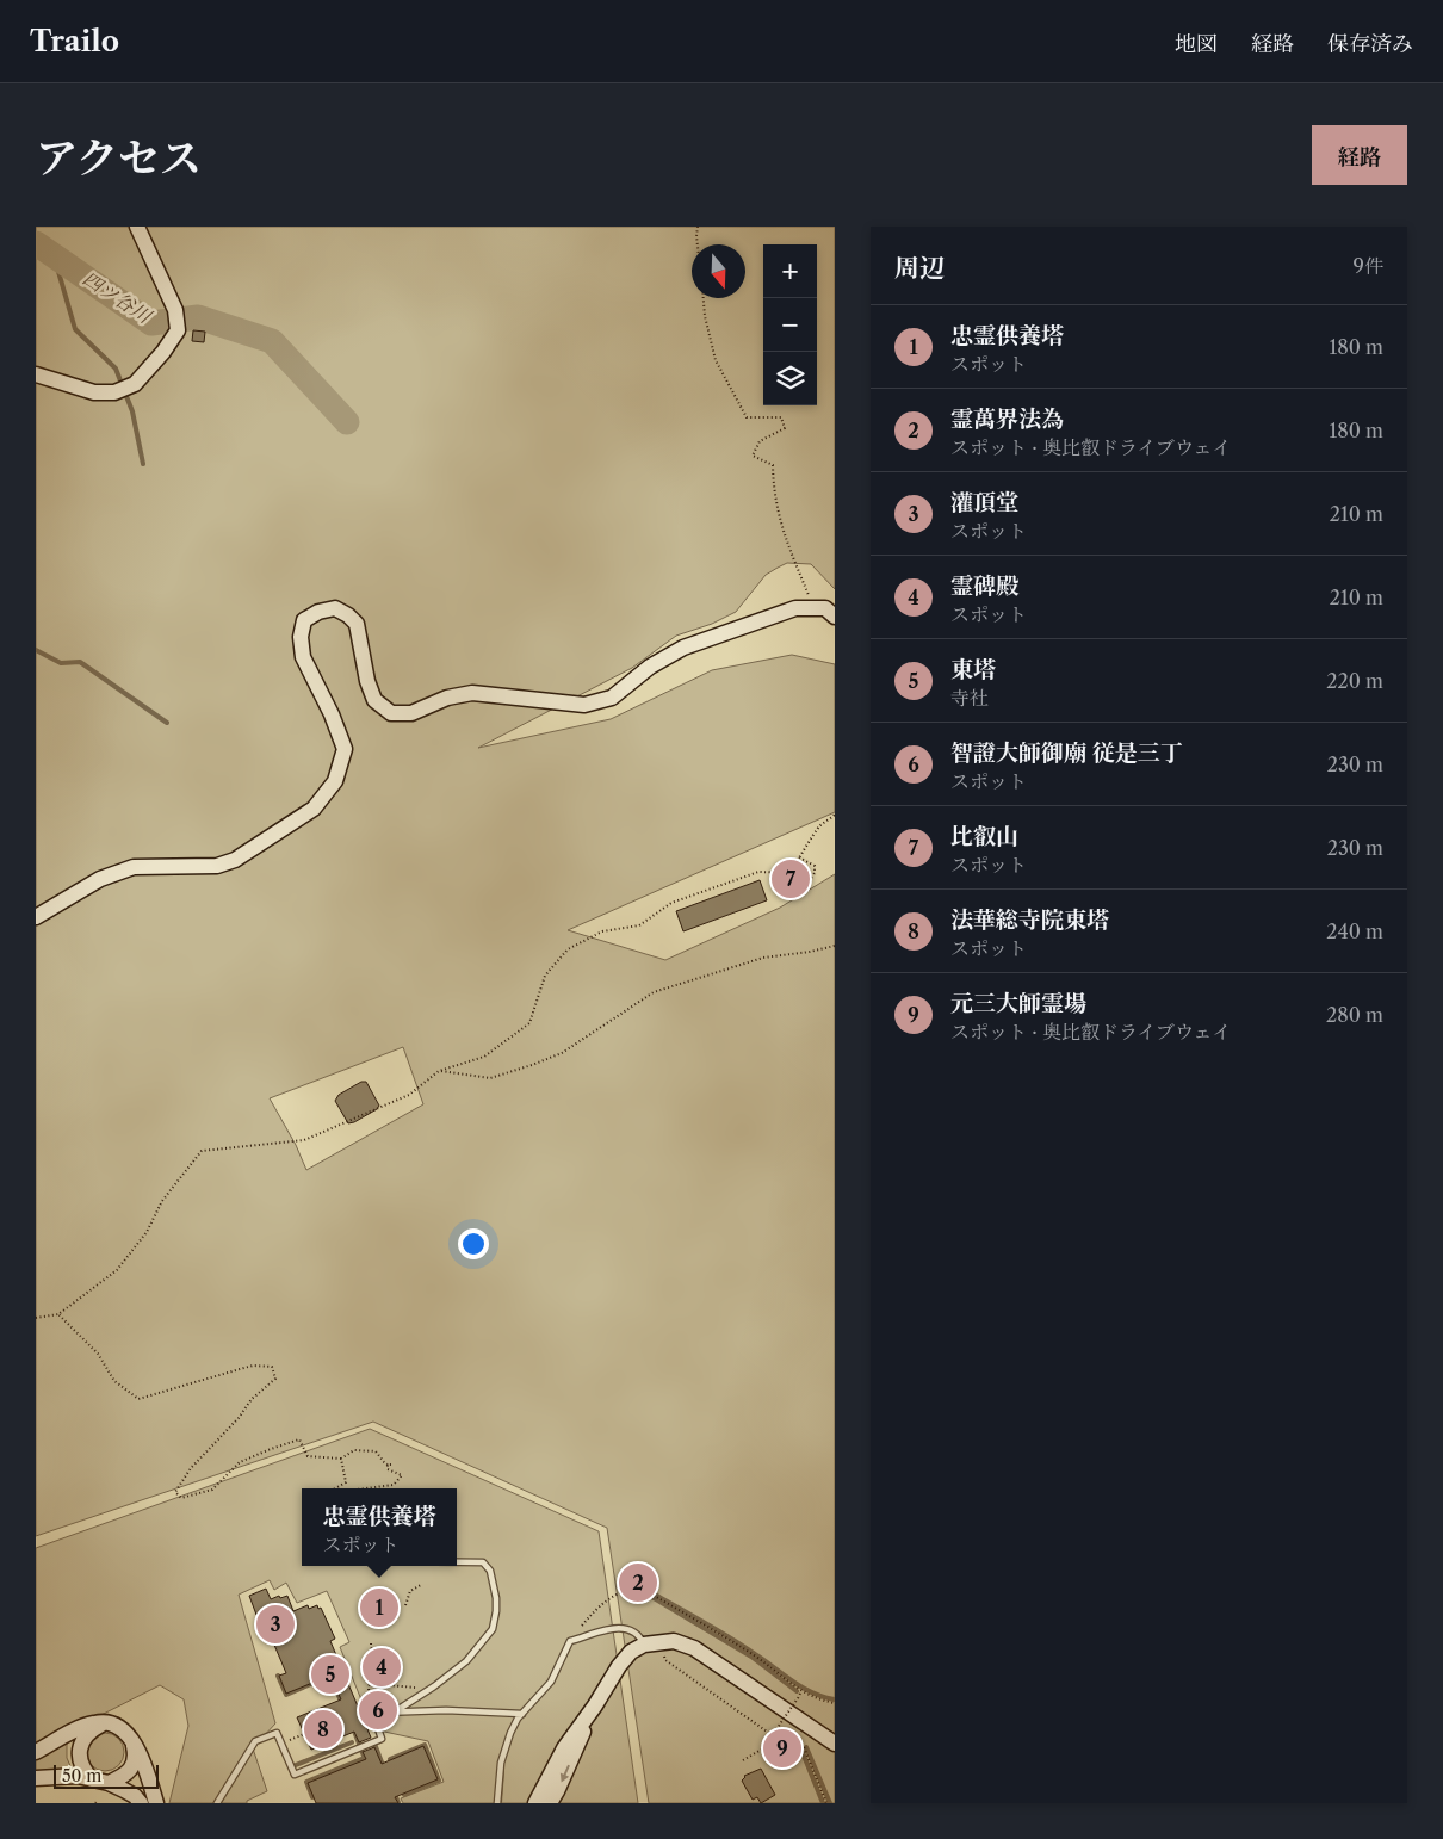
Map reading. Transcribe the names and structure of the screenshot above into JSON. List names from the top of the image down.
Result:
{
  "water": ["四ツ谷川"],
  "scale_bar": "50 m",
  "north": "bottom",
  "page": {
    "header": "Trailo",
    "nav": ["地図", "経路", "保存済み"],
    "title": "アクセス",
    "buttons": "経路",
    "heading": ["周辺", "9件"],
    "map_buttons": ["+", "−"],
    "list": [
      {
        "mark": "1",
        "name": "忠霊供養塔",
        "note": "スポット",
        "value": "180 m"
      },
      {
        "mark": "2",
        "name": "霊萬界法為",
        "note": "スポット · 奥比叡ドライブウェイ",
        "value": "180 m"
      },
      {
        "mark": "3",
        "name": "灌頂堂",
        "note": "スポット",
        "value": "210 m"
      },
      {
        "mark": "4",
        "name": "霊碑殿",
        "note": "スポット",
        "value": "210 m"
      },
      {
        "mark": "5",
        "name": "東塔",
        "note": "寺社",
        "value": "220 m"
      },
      {
        "mark": "6",
        "name": "智證大師御廟 従是三丁",
        "note": "スポット",
        "value": "230 m"
      },
      {
        "mark": "7",
        "name": "比叡山",
        "note": "スポット",
        "value": "230 m"
      },
      {
        "mark": "8",
        "name": "法華総寺院東塔",
        "note": "スポット",
        "value": "240 m"
      },
      {
        "mark": "9",
        "name": "元三大師霊場",
        "note": "スポット · 奥比叡ドライブウェイ",
        "value": "280 m"
      }
    ],
    "pins": [
      "7",
      "2",
      "1",
      "3",
      "4",
      "5",
      "6",
      "8",
      "9"
    ],
    "popup": ["忠霊供養塔", "スポット"],
    "scale": "50 m"
  }
}
